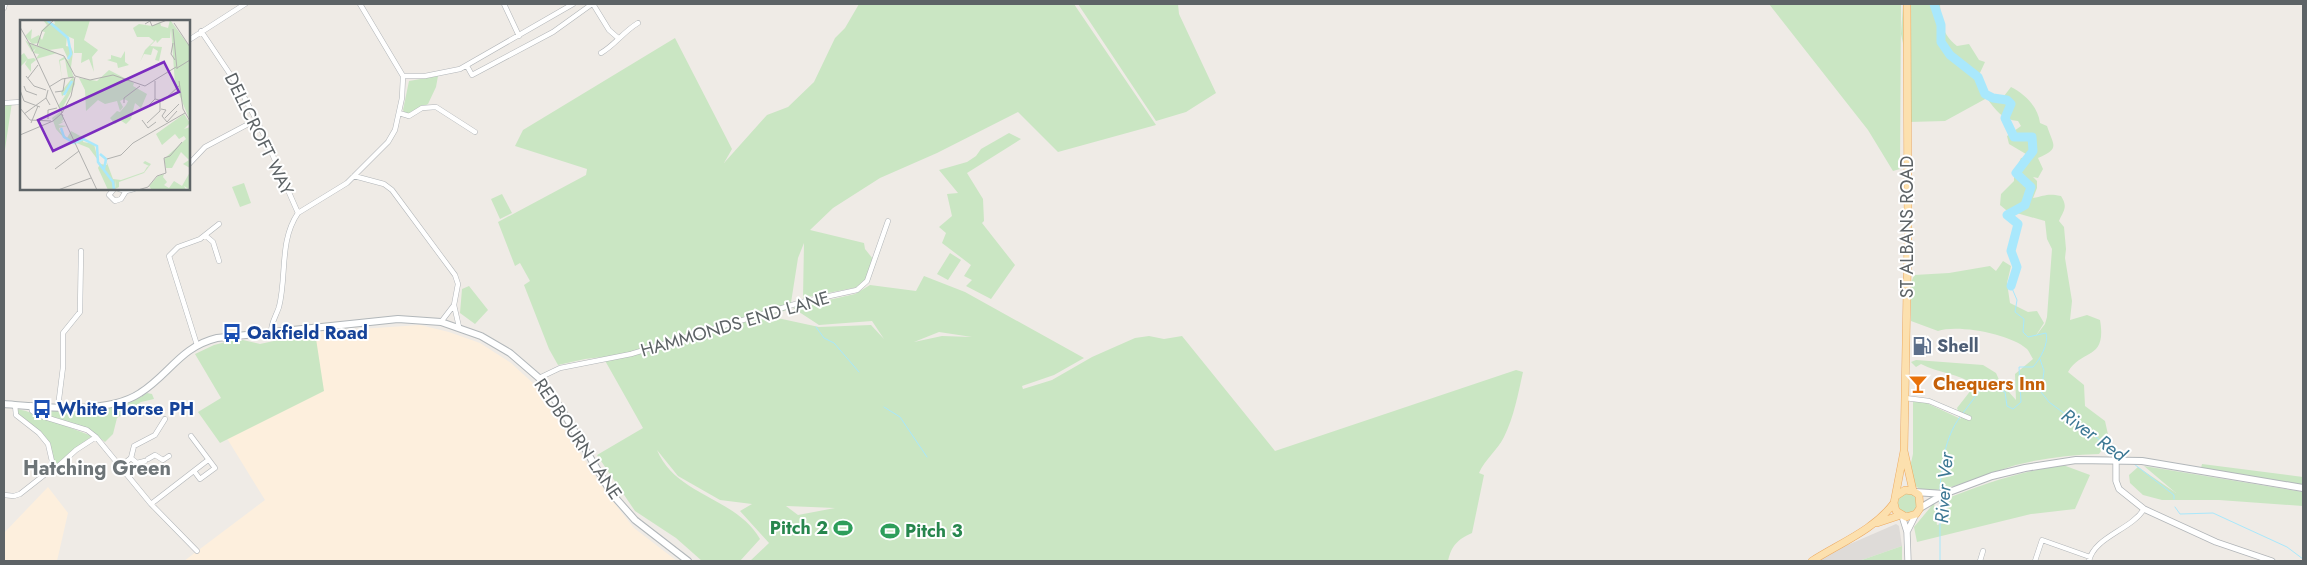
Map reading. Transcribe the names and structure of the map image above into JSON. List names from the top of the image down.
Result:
{
  "streets": {
    "main road": ["ST ALBANS ROAD", "REDBOURN LANE"],
    "street": ["DELLCROFT WAY", "HAMMONDS END LANE"]
  },
  "crossings": [
    ["HAMMONDS END LANE", "REDBOURN LANE"]
  ],
  "districts": ["Hatching Green"],
  "water": ["River Red", "River Ver"],
  "places": {
    "bus stop": ["Oakfield Road", "White Horse PH"],
    "fuel station": ["Shell"],
    "bar": ["Chequers Inn"],
    "sports": ["Pitch 2", "Pitch 3"]
  }
}
